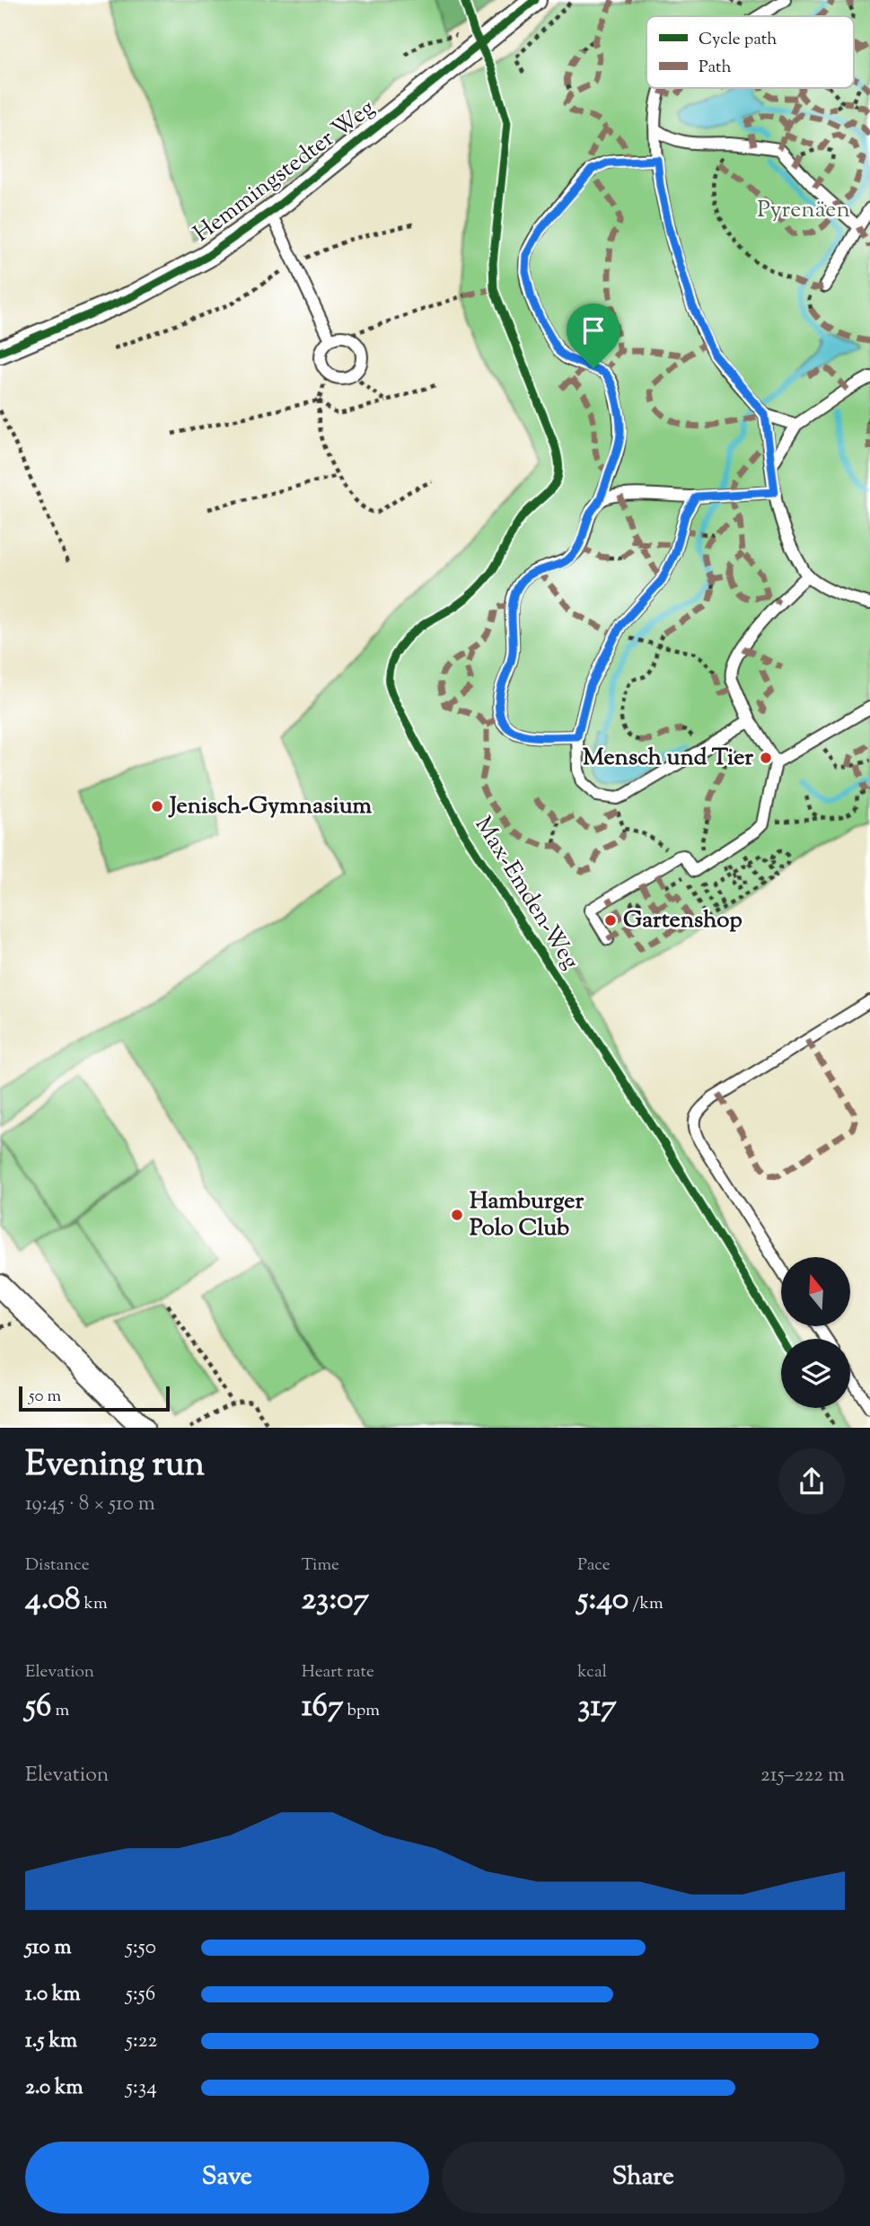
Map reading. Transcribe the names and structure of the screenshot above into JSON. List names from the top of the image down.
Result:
{
  "streets": {
    "street": ["Hemmingstedter Weg"],
    "cycle path": ["Max-Emden-Weg"]
  },
  "parks": ["Pyrenäen"],
  "places": [
    "Mensch und Tier",
    "Jenisch-Gymnasium",
    "Gartenshop",
    "Hamburger Polo Club"
  ],
  "legend": ["Cycle path", "Path"],
  "scale_bar": "50 m",
  "north": "top",
  "page": {
    "scale": "50 m",
    "heading": ["Evening run", "19:45 · 8 × 510 m"],
    "stats": [
      ["Distance", "4.08 km"],
      ["Time", "23:07"],
      ["Pace", "5:40 /km"],
      ["Elevation", "56 m"],
      ["Heart rate", "167 bpm"],
      ["kcal", "317"]
    ],
    "chart": ["Elevation", "215–222 m"],
    "list": [
      {
        "name": "510 m",
        "note": "5:50"
      },
      {
        "name": "1.0 km",
        "note": "5:56"
      },
      {
        "name": "1.5 km",
        "note": "5:22"
      },
      {
        "name": "2.0 km",
        "note": "5:34"
      }
    ],
    "buttons": ["Save", "Share"]
  }
}
